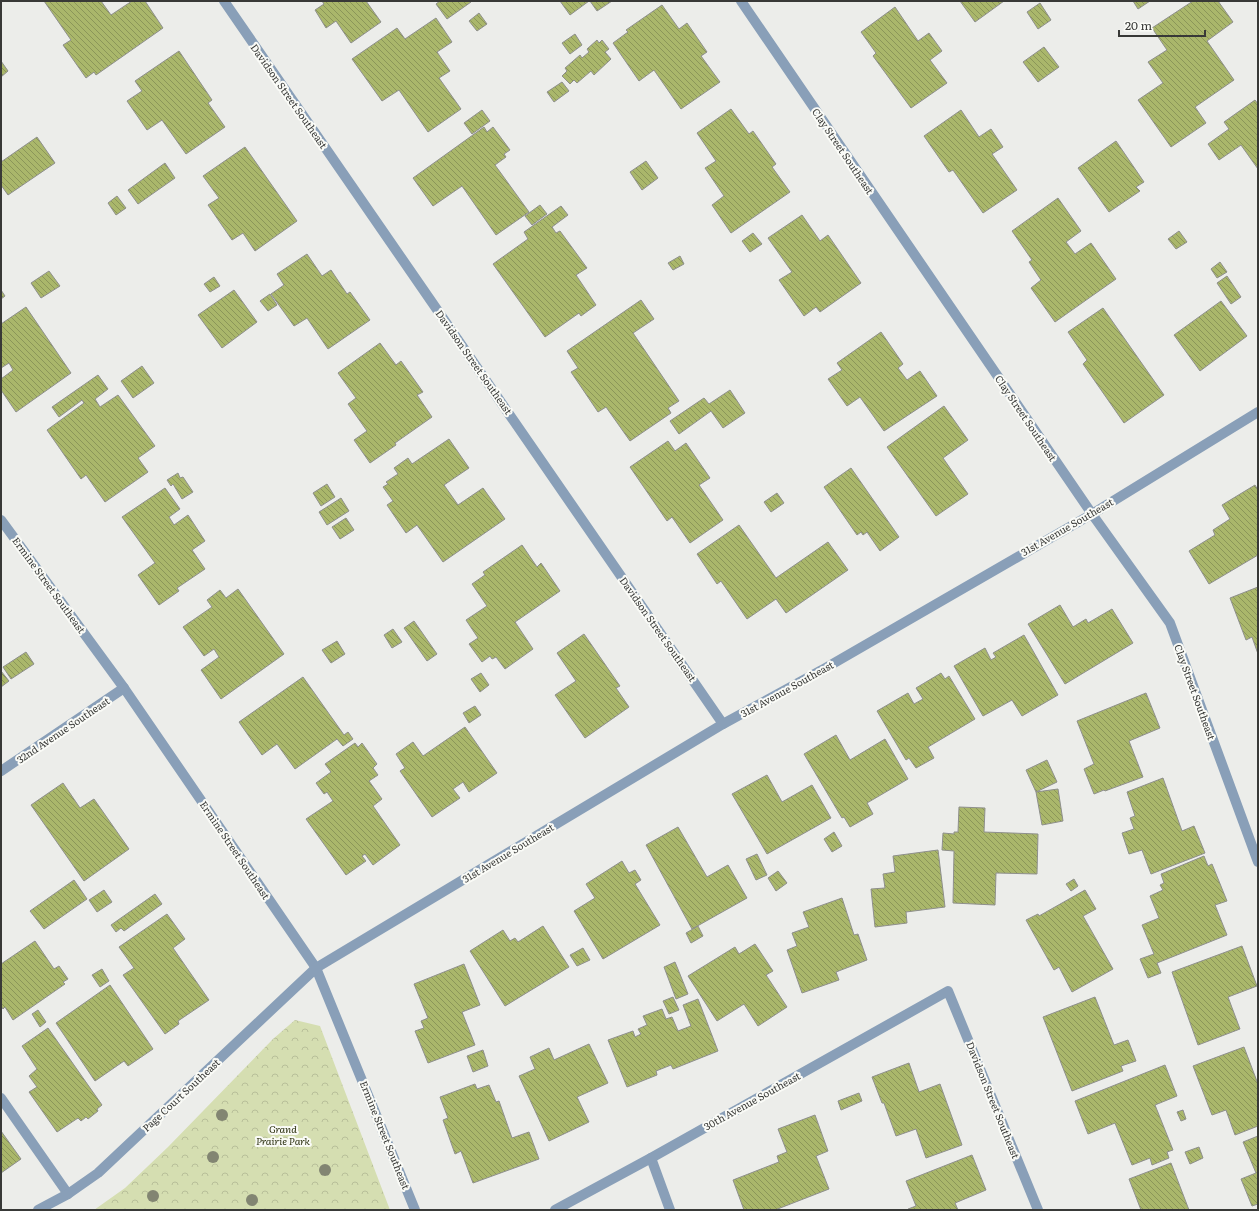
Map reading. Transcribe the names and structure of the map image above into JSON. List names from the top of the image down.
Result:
{
  "streets": {
    "street": [
      "Davidson Street Southeast",
      "Clay Street Southeast",
      "31st Avenue Southeast",
      "Ermine Street Southeast",
      "32nd Avenue Southeast",
      "Page Court Southeast",
      "30th Avenue Southeast"
    ]
  },
  "crossings": [
    ["Davidson Street Southeast", "31st Avenue Southeast"],
    ["Davidson Street Southeast", "30th Avenue Southeast"],
    ["Clay Street Southeast", "31st Avenue Southeast"],
    ["31st Avenue Southeast", "Ermine Street Southeast"],
    ["31st Avenue Southeast", "Page Court Southeast"],
    ["Ermine Street Southeast", "32nd Avenue Southeast"],
    ["Ermine Street Southeast", "Page Court Southeast"]
  ],
  "parks": ["Grand Prairie Park"],
  "scale_bar": "20 m"
}
